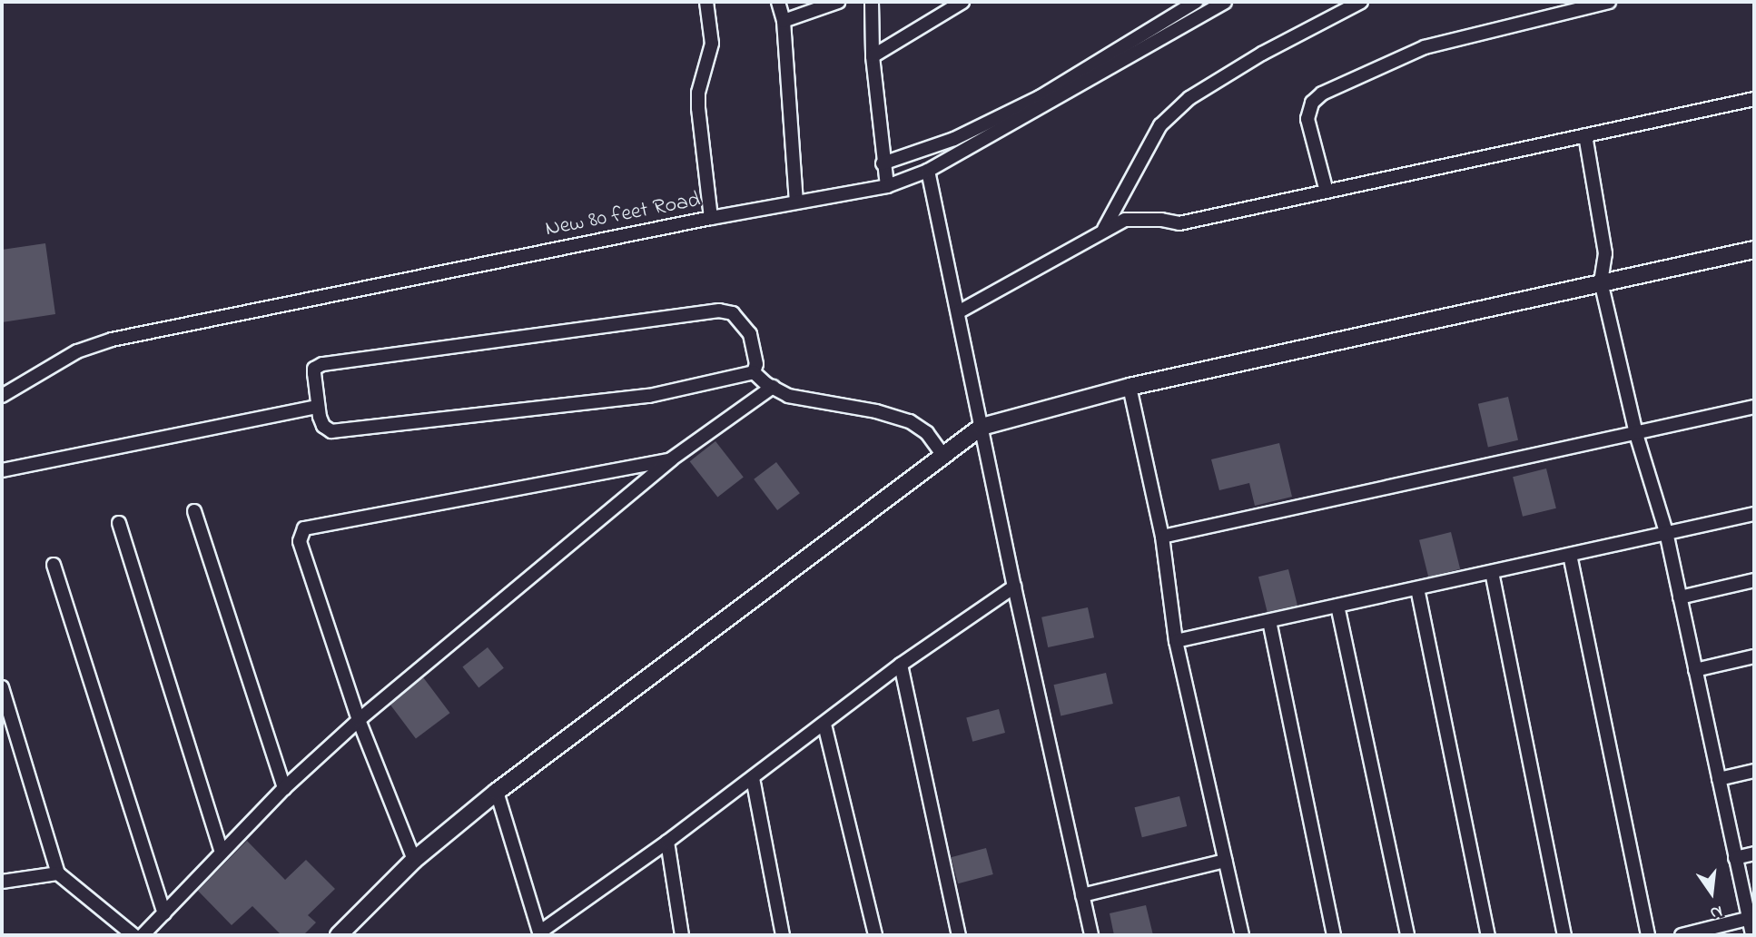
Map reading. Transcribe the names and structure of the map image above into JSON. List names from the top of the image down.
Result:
{
  "streets": {
    "street": ["New 80 feet Road"]
  },
  "north": "bottom"
}
